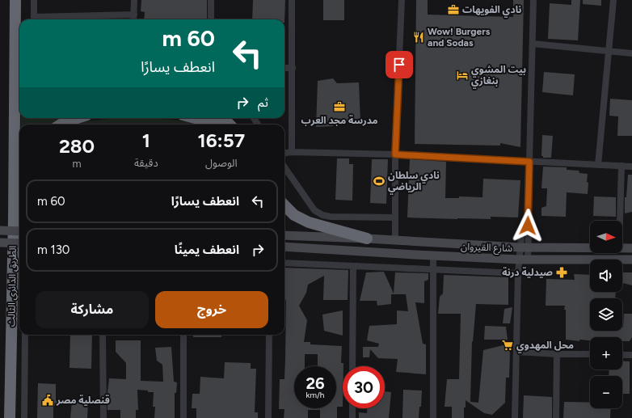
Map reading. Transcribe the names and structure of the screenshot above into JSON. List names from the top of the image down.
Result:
{
  "streets": {
    "highway": ["الطريق الدائري الثالث"],
    "main road": ["شارع القيروان"]
  },
  "places": {
    "office": ["نادي الفويهات", "مدرسة مجد العرب"],
    "restaurant": ["Wow! Burgers and Sodas"],
    "hotel": ["بيت المشوي بنغازي"],
    "sports": ["نادي سلطان الرياضي"],
    "pharmacy": ["صيدلية درنة"],
    "supermarket": ["محل المهدوي"],
    "public building": ["قنصلية مصر"]
  },
  "north": "right",
  "page": {
    "turn": ["60 m", "انعطف يسارًا"],
    "then": "ثم",
    "eta": [
      "16:57",
      "الوصول",
      "1",
      "دقيقة",
      "280",
      "m"
    ],
    "list": [
      {
        "name": "انعطف يسارًا",
        "value": "60 m"
      },
      {
        "name": "انعطف يمينًا",
        "value": "130 m"
      }
    ],
    "map_buttons": ["+", "−"],
    "buttons": ["خروج", "مشاركة"],
    "speed": "26 km/h",
    "limit": "30"
  }
}
